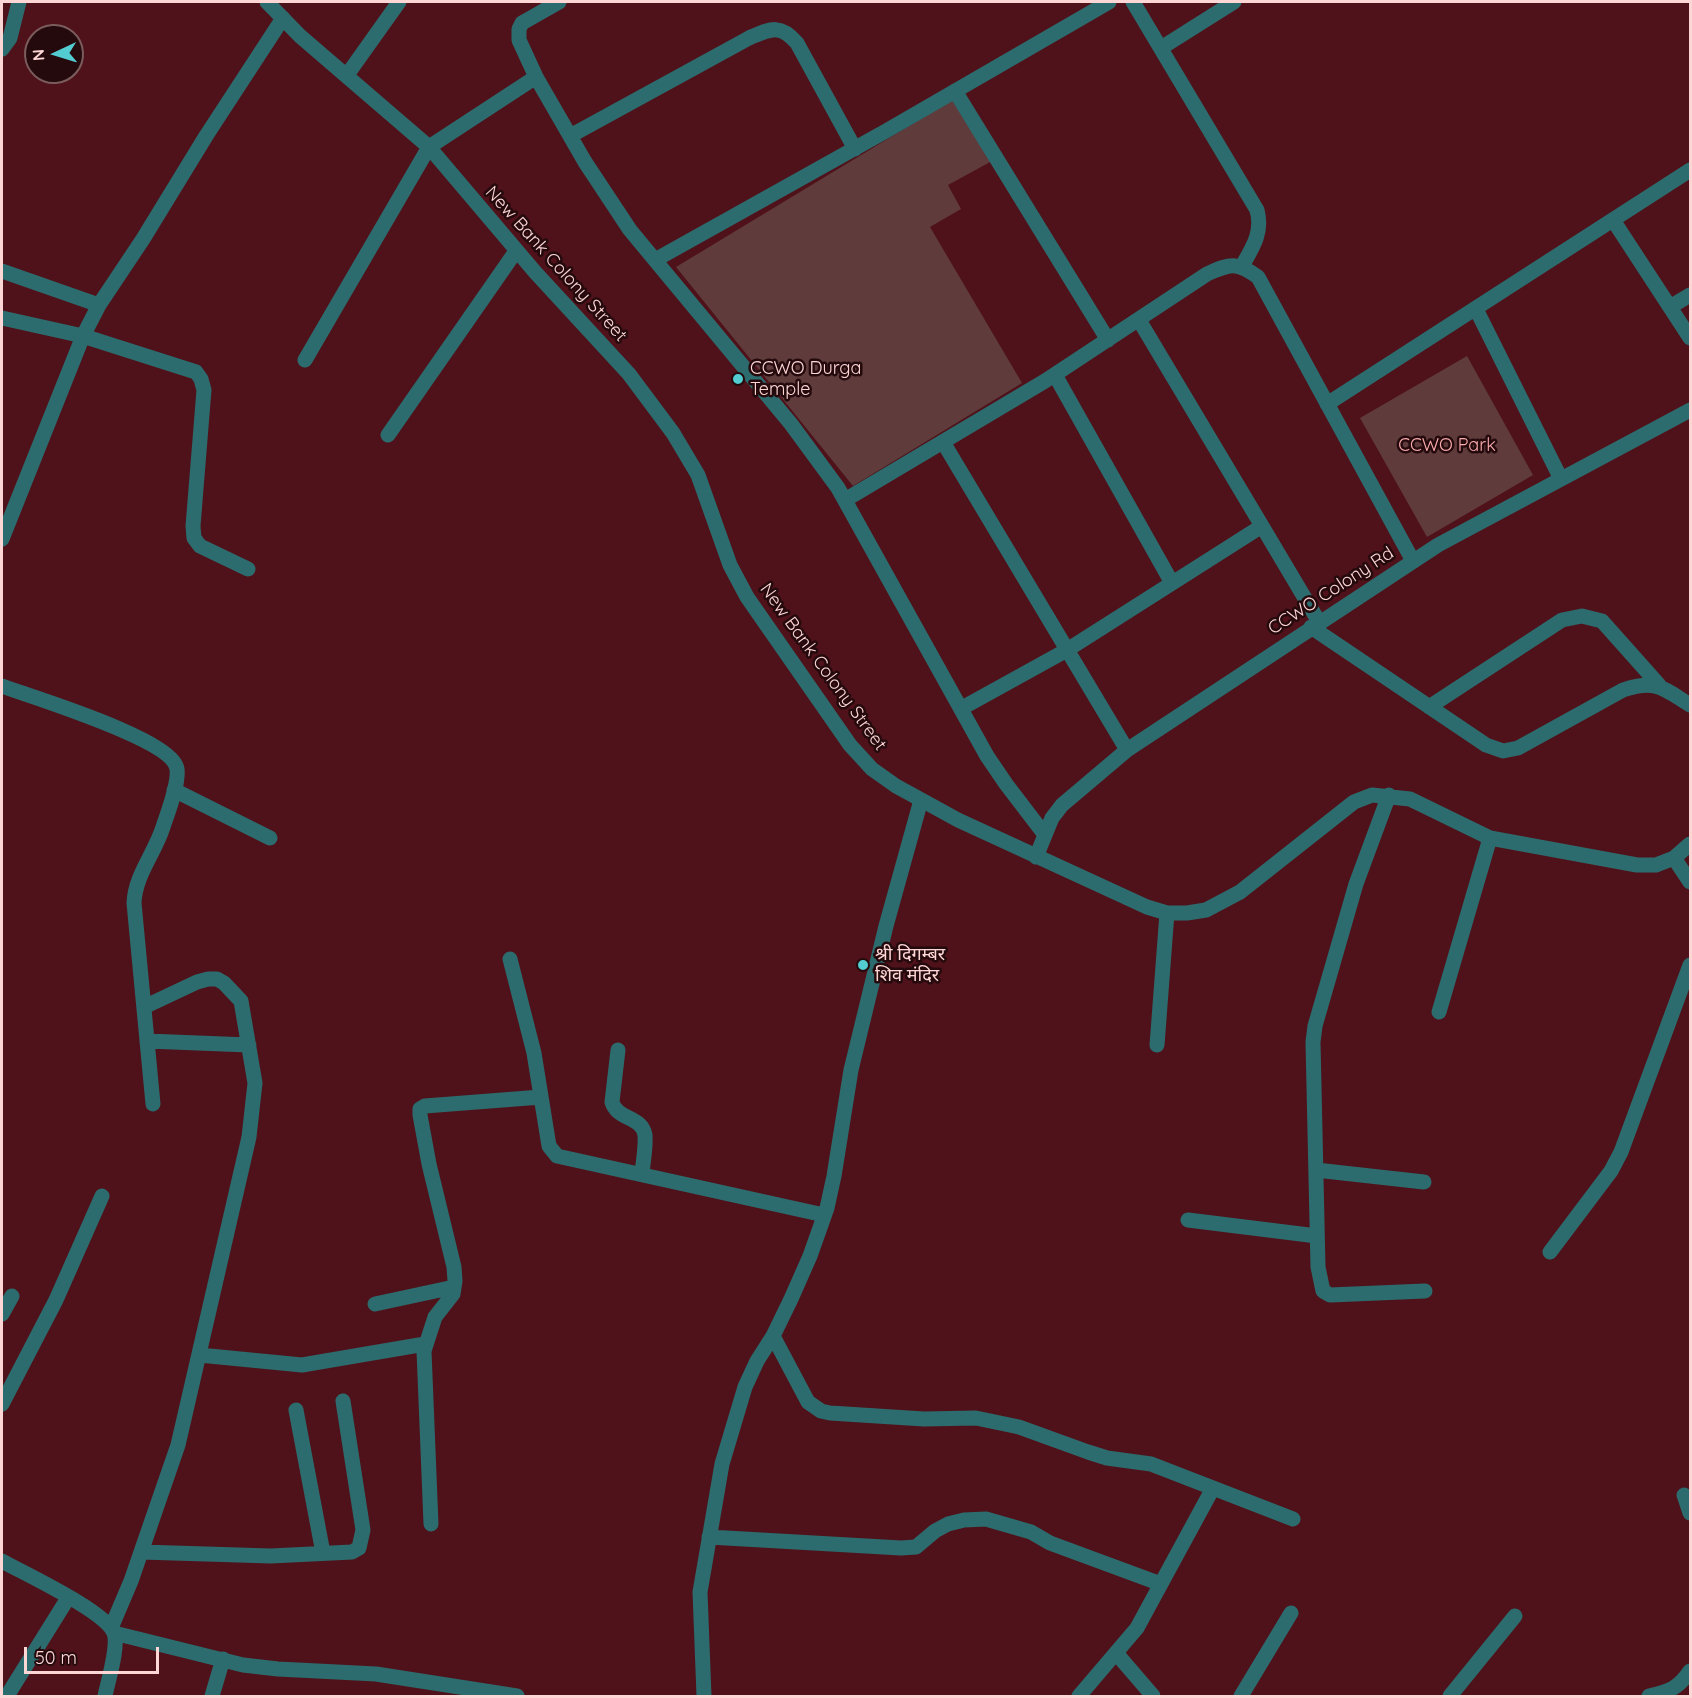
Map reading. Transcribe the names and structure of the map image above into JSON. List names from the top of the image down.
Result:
{
  "streets": {
    "street": ["New Bank Colony Street", "CCWO Colony Rd"]
  },
  "crossings": [
    ["New Bank Colony Street", "CCWO Colony Rd"]
  ],
  "parks": ["CCWO Park"],
  "places": ["CCWO Durga Temple", "श्री दिगम्बर शिव मंदिर"],
  "scale_bar": "50 m",
  "north": "left"
}
